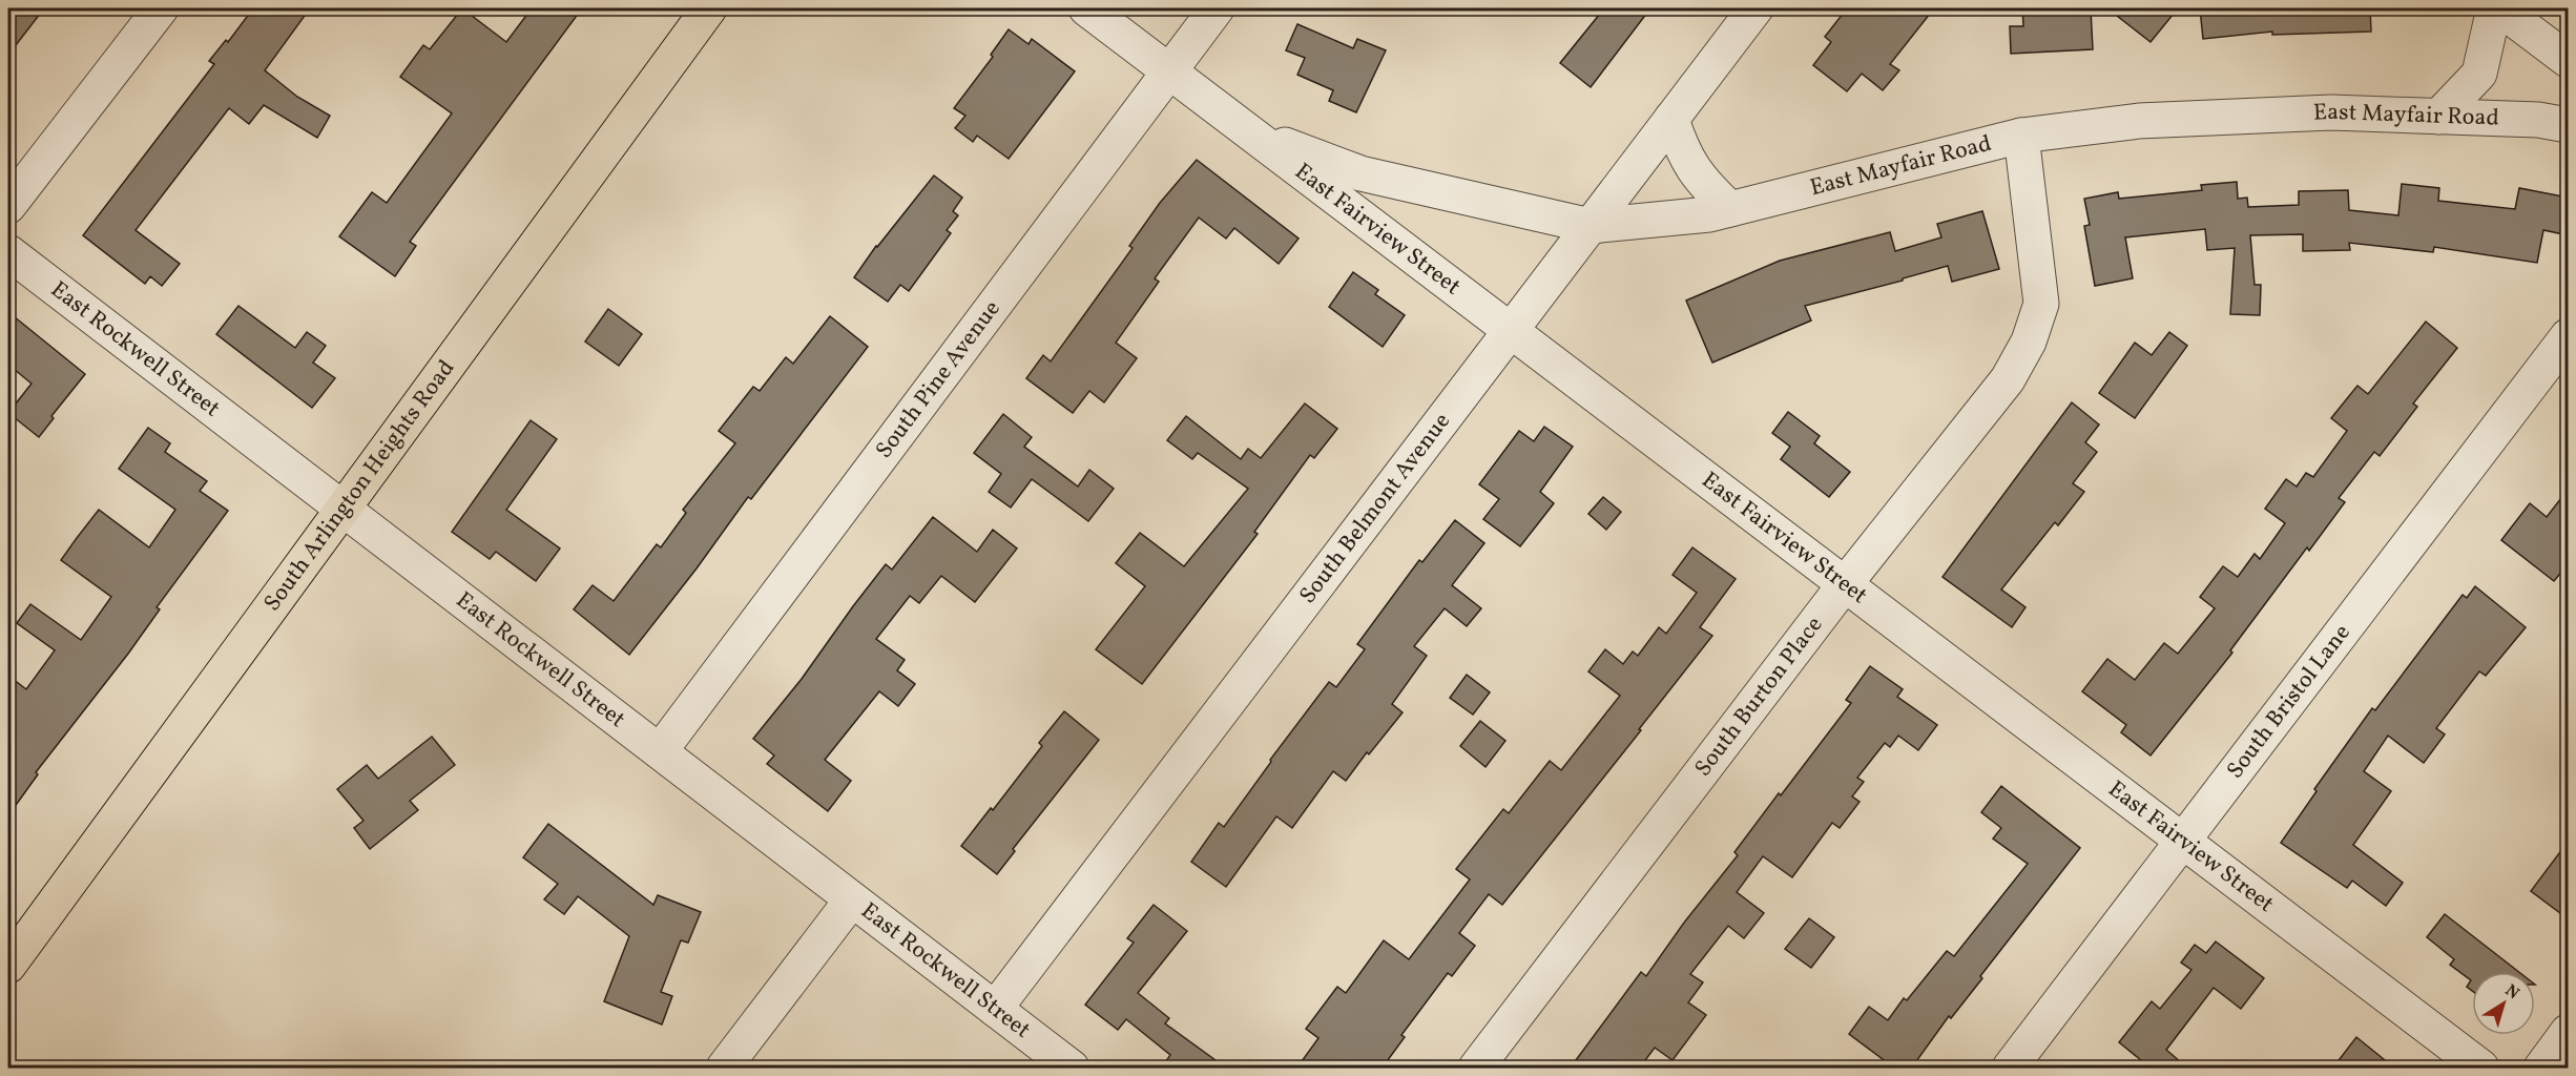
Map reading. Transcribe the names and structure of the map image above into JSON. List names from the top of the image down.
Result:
{
  "streets": {
    "main road": ["South Arlington Heights Road"],
    "street": [
      "East Mayfair Road",
      "East Fairview Street",
      "East Rockwell Street",
      "South Pine Avenue",
      "South Belmont Avenue",
      "South Burton Place",
      "South Bristol Lane"
    ]
  },
  "crossings": [
    ["East Mayfair Road", "East Fairview Street"],
    ["East Mayfair Road", "South Belmont Avenue"],
    ["East Mayfair Road", "South Burton Place"],
    ["East Fairview Street", "South Pine Avenue"],
    ["East Fairview Street", "South Belmont Avenue"],
    ["East Fairview Street", "South Burton Place"],
    ["East Fairview Street", "South Bristol Lane"],
    ["East Rockwell Street", "South Pine Avenue"],
    ["East Rockwell Street", "South Arlington Heights Road"],
    ["East Rockwell Street", "South Belmont Avenue"]
  ],
  "north": "top right"
}
